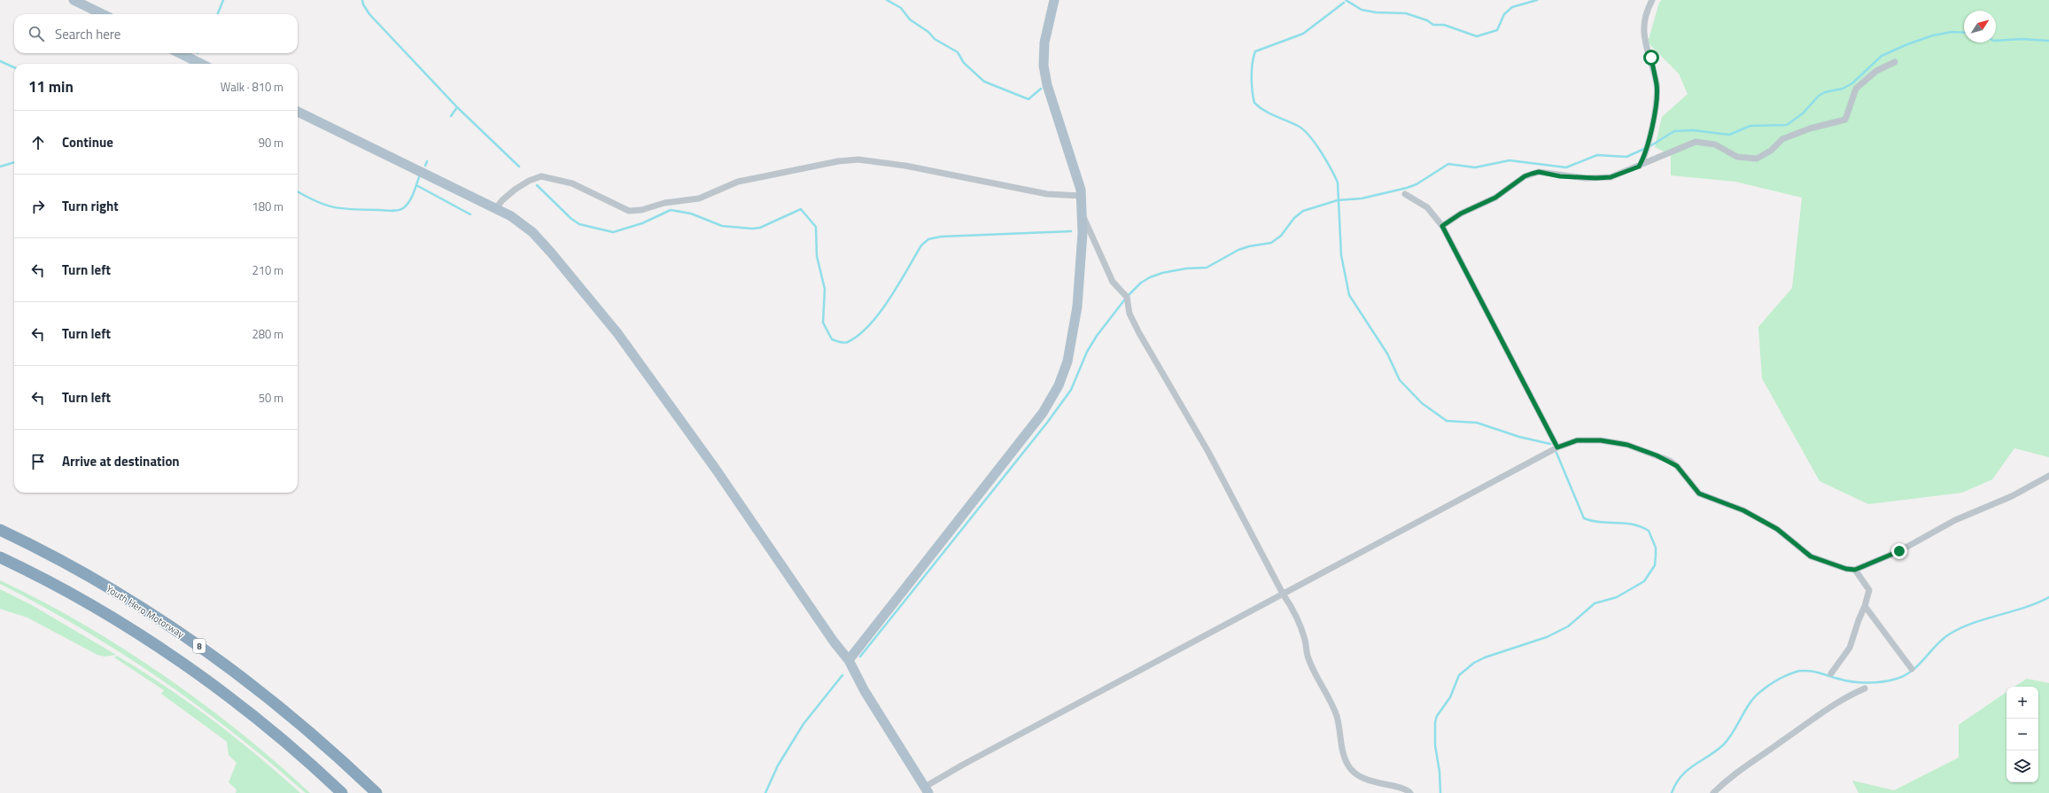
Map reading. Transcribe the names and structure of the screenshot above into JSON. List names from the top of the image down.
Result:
{
  "streets": {
    "highway": ["Youth Hero Motorway", "8"]
  },
  "north": "top right",
  "page": {
    "search": "Search here",
    "heading": ["11 min", "Walk · 810 m"],
    "list": [
      ["Continue", "90 m"],
      ["Turn right", "180 m"],
      ["Turn left", "210 m"],
      ["Turn left", "280 m"],
      ["Turn left", "50 m"],
      "Arrive at destination"
    ],
    "map_buttons": ["+", "−"]
  }
}
